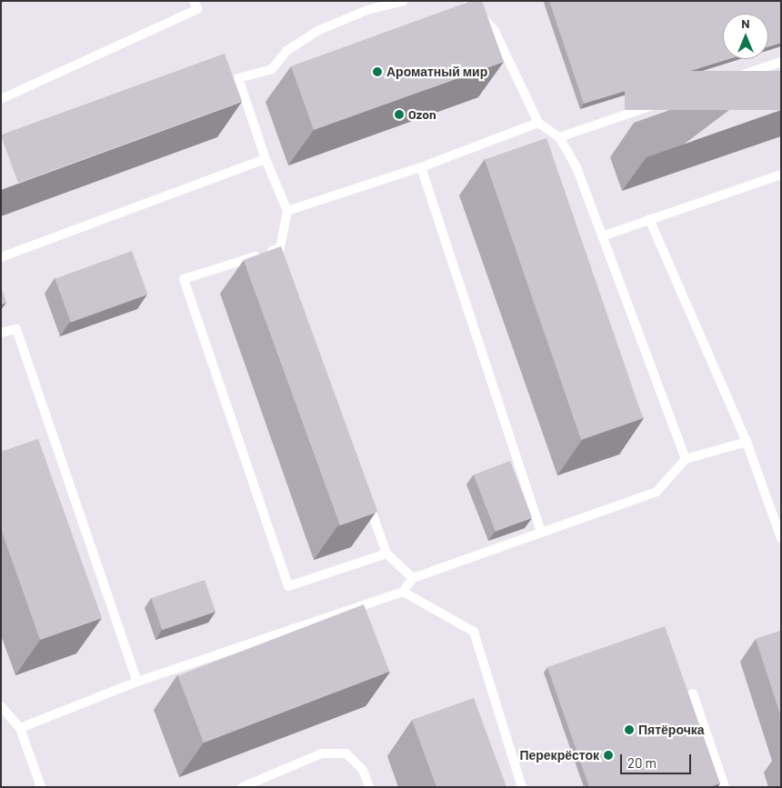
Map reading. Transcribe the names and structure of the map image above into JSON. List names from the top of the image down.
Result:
{
  "places": [
    "Ароматный мир",
    "Ozon",
    "Пятёрочка",
    "Перекрёсток"
  ],
  "scale_bar": "20 m",
  "north": "top"
}
